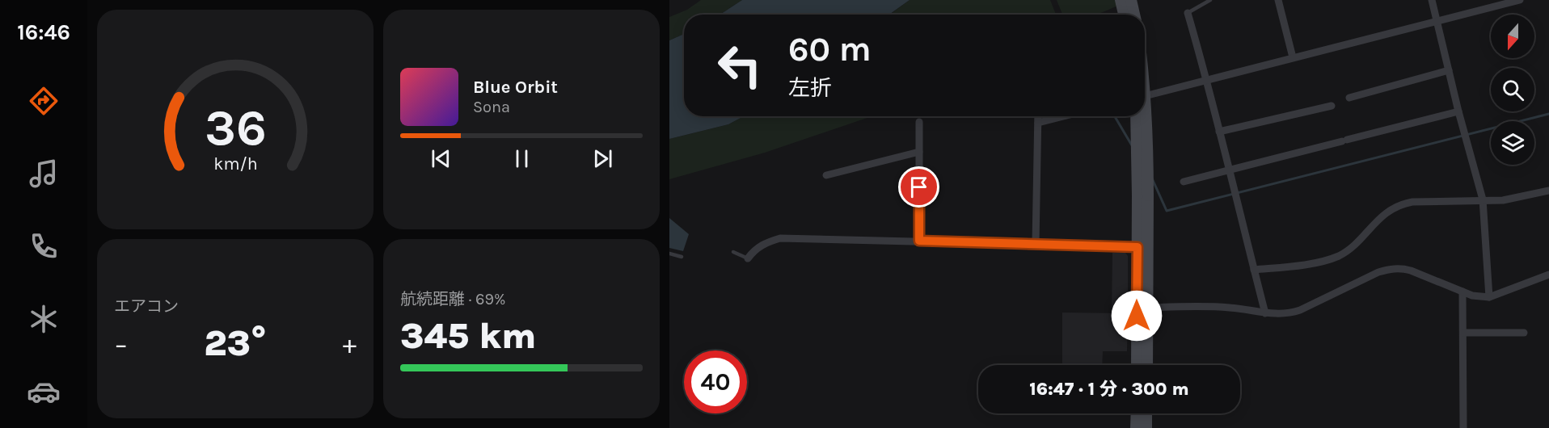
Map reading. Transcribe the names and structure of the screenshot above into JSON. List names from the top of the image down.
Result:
{
  "north": "bottom",
  "page": {
    "tabs": "16:46",
    "turn": ["60 m", "左折"],
    "song": ["Blue Orbit", "Sona"],
    "tile": [
      "エアコン",
      ["航続距離 · 69%", "345 km"]
    ],
    "heat": ["−", "23°", "+"],
    "limit": "40",
    "trip": "16:47 · 1 分 · 300 m",
    "gauge": ["36", "km/h"]
  }
}
